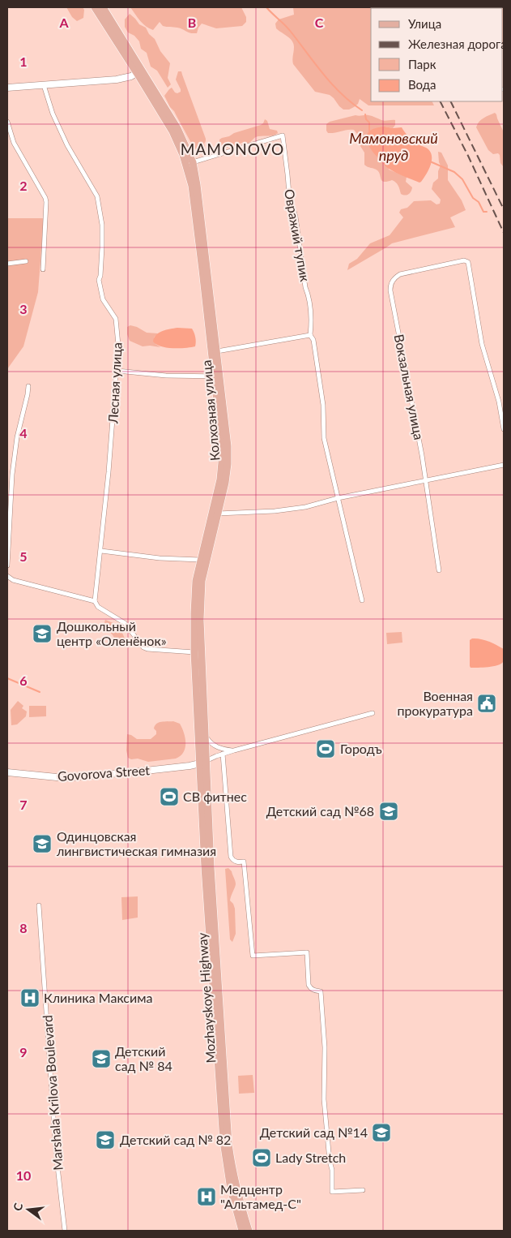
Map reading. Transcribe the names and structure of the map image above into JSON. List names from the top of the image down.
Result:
{
  "streets": {
    "main road": ["Колхозная улица", "Govorova Street", "Mozhayskoye Highway"],
    "street": [
      "Овражий тупик",
      "Лесная улица",
      "Вокзальная улица",
      "Marshala Krilova Boulevard"
    ]
  },
  "crossings": [
    ["Овражий тупик", "Колхозная улица"],
    ["Колхозная улица", "Govorova Street"],
    ["Колхозная улица", "Mozhayskoye Highway"],
    ["Govorova Street", "Mozhayskoye Highway"]
  ],
  "districts": ["MAMONOVO"],
  "water": ["Мамоновский пруд"],
  "places": {
    "school or university": [
      "Дошкольный центр «Оленёнок»",
      "Детский сад №68",
      "Одинцовская лингвистическая гимназия",
      "Детский сад № 84",
      "Детский сад №14",
      "Детский сад № 82"
    ],
    "public building": ["Военная прокуратура"],
    "sports": ["Городъ", "СВ фитнес", "Lady Stretch"],
    "hospital": ["Клиника Максима", "Медцентр \"Альтамед-С\""]
  },
  "legend": [
    "Улица",
    "Железная дорога",
    "Парк",
    "Вода"
  ],
  "north": "left",
  "grid": {
    "columns": ["A", "B", "C"],
    "rows": [
      "1",
      "2",
      "3",
      "4",
      "5",
      "6",
      "7",
      "8",
      "9",
      "10"
    ]
  }
}
